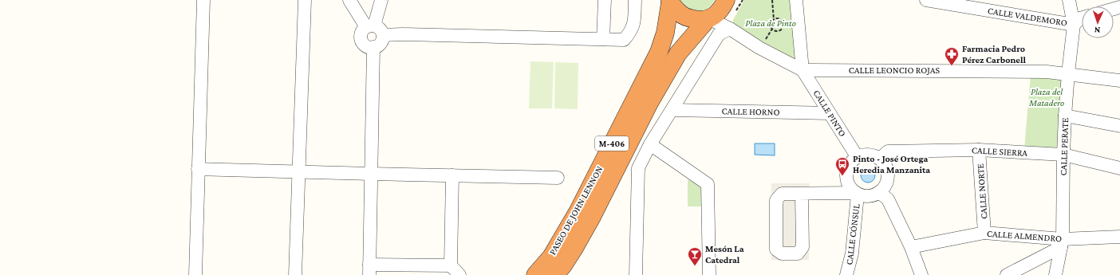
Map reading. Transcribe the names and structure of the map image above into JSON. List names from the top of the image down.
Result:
{
  "streets": {
    "highway": ["M-406", "PASEO DE JOHN LENNON"],
    "street": [
      "CALLE VALDEMORO",
      "CALLE LEONCIO ROJAS",
      "CALLE HORNO",
      "CALLE PINTO",
      "CALLE PERATE",
      "CALLE SIERRA",
      "CALLE NORTE",
      "CALLE CÓNSUL",
      "CALLE ALMENDRO"
    ]
  },
  "crossings": [
    ["CALLE VALDEMORO", "CALLE PERATE"],
    ["CALLE LEONCIO ROJAS", "CALLE PINTO"],
    ["CALLE LEONCIO ROJAS", "CALLE PERATE"],
    ["CALLE HORNO", "CALLE PINTO"],
    ["CALLE PINTO", "CALLE SIERRA"],
    ["CALLE PINTO", "CALLE CÓNSUL"],
    ["M-406", "PASEO DE JOHN LENNON"],
    ["CALLE PERATE", "CALLE SIERRA"],
    ["CALLE PERATE", "CALLE ALMENDRO"],
    ["CALLE SIERRA", "CALLE NORTE"],
    ["CALLE SIERRA", "CALLE CÓNSUL"],
    ["CALLE NORTE", "CALLE ALMENDRO"]
  ],
  "parks": ["Plaza de Pinto", "Plaza del Matadero"],
  "places": {
    "pharmacy": ["Farmacia Pedro Pérez Carbonell"],
    "bus stop": ["Pinto - José Ortega Heredia Manzanita"],
    "bar": ["Mesón La Catedral"]
  },
  "north": "bottom"
}
